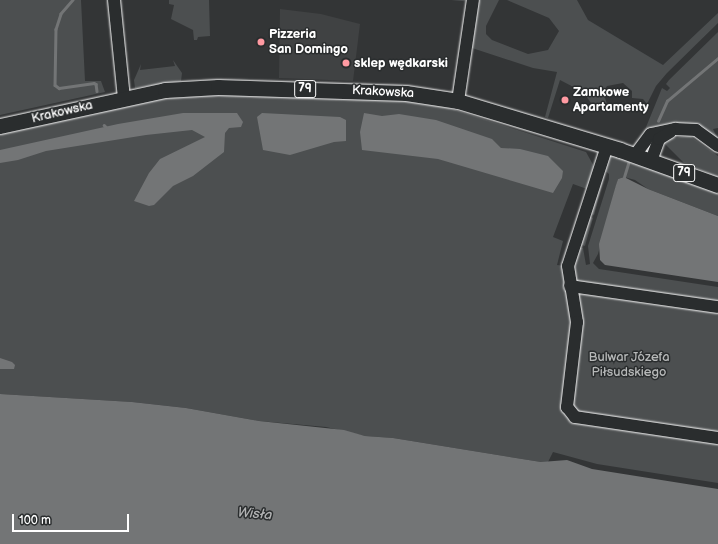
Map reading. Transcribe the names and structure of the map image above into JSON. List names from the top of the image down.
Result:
{
  "streets": {
    "main road": ["79", "Krakowska"]
  },
  "crossings": [
    ["79", "Krakowska"]
  ],
  "water": ["Wisła"],
  "parks": ["Bulwar Józefa Piłsudskiego"],
  "places": ["Pizzeria San Domingo", "sklep wędkarski", "Zamkowe Apartamenty"],
  "scale_bar": "100 m"
}
